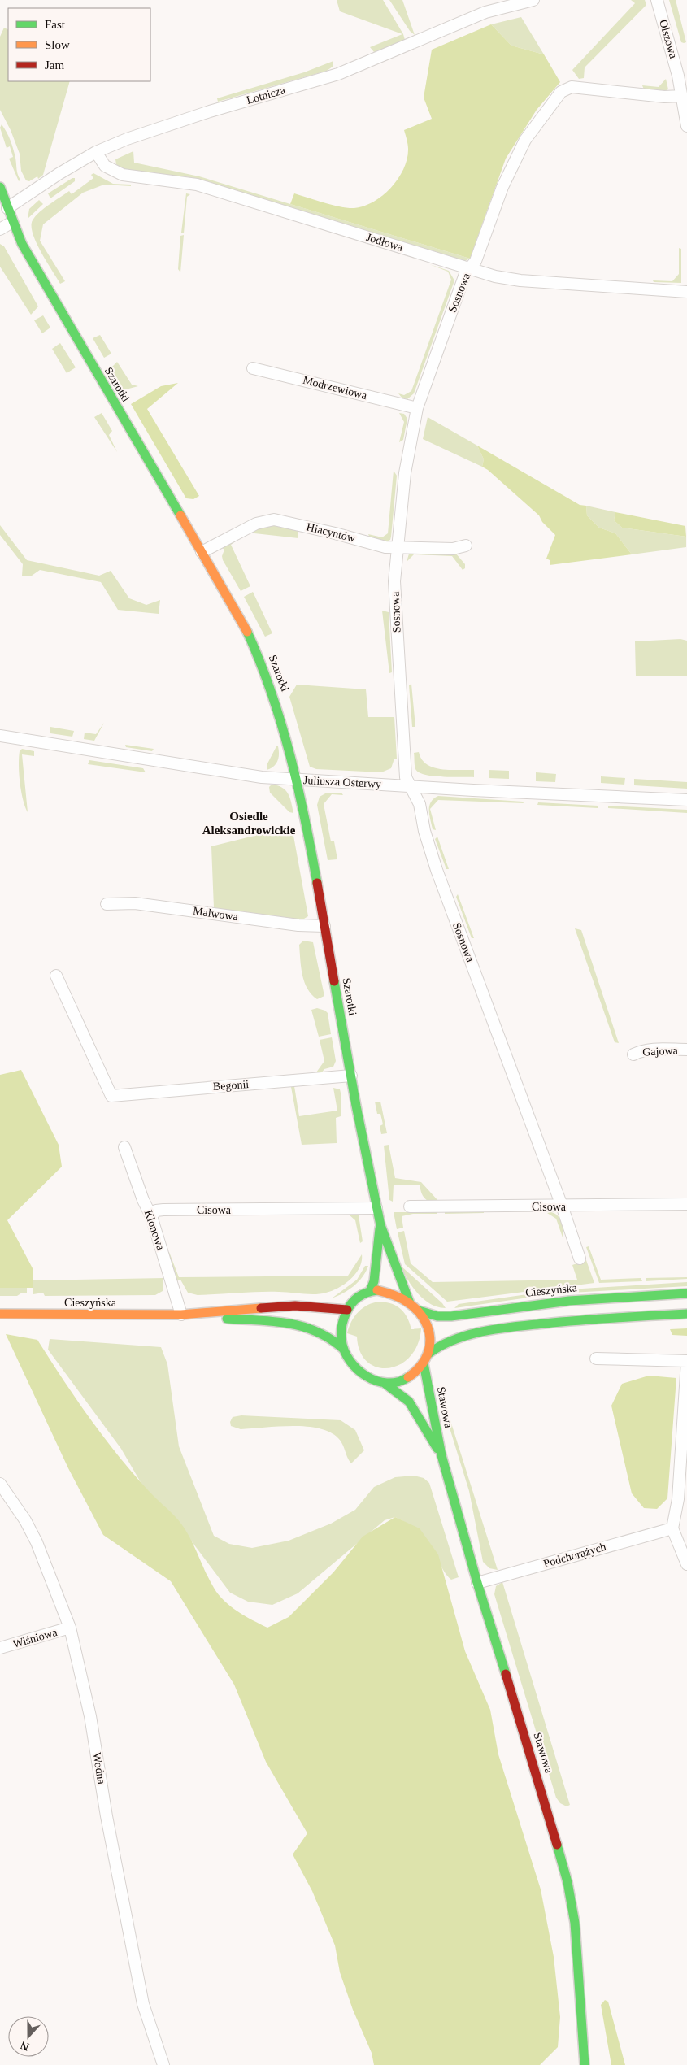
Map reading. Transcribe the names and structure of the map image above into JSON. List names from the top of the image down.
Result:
{
  "streets": {
    "street": [
      "Olszowa",
      "Lotnicza",
      "Jodłowa",
      "Sosnowa",
      "Szarotki",
      "Modrzewiowa",
      "Hiacyntów",
      "Juliusza Osterwy",
      "Malwowa",
      "Gajowa",
      "Begonii",
      "Cisowa",
      "Klonowa",
      "Cieszyńska",
      "Stawowa",
      "Podchorążych",
      "Wiśniowa",
      "Wodna"
    ]
  },
  "crossings": [
    ["Olszowa", "Sosnowa"],
    ["Lotnicza", "Jodłowa"],
    ["Lotnicza", "Szarotki"],
    ["Jodłowa", "Sosnowa"],
    ["Sosnowa", "Modrzewiowa"],
    ["Sosnowa", "Hiacyntów"],
    ["Sosnowa", "Juliusza Osterwy"],
    ["Sosnowa", "Cisowa"],
    ["Szarotki", "Hiacyntów"],
    ["Szarotki", "Juliusza Osterwy"],
    ["Szarotki", "Malwowa"],
    ["Szarotki", "Begonii"],
    ["Szarotki", "Cisowa"],
    ["Szarotki", "Cieszyńska"],
    ["Szarotki", "Stawowa"],
    ["Cisowa", "Klonowa"],
    ["Klonowa", "Cieszyńska"],
    ["Cieszyńska", "Stawowa"],
    ["Stawowa", "Podchorążych"],
    ["Wiśniowa", "Wodna"]
  ],
  "districts": ["Osiedle Aleksandrowickie"],
  "legend": ["Fast", "Slow", "Jam"],
  "north": "bottom"
}
